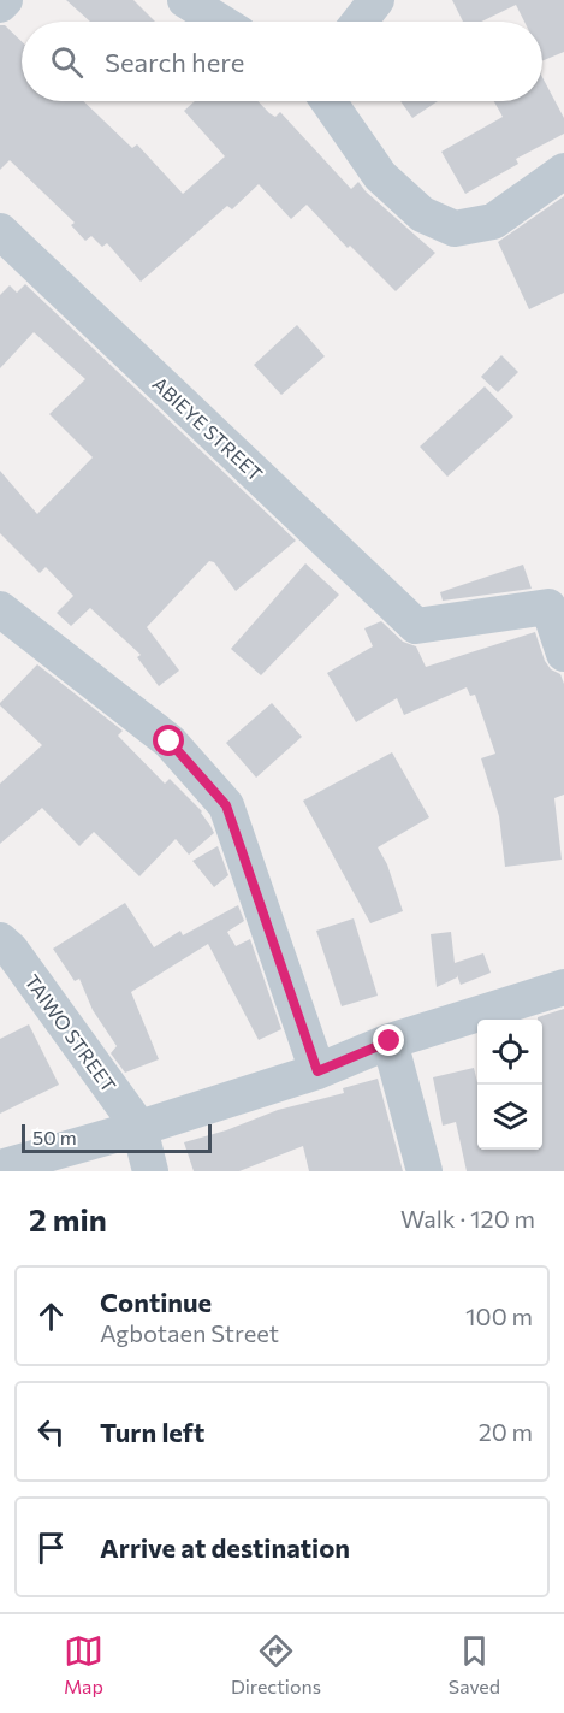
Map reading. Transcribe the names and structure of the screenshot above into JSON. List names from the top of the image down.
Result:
{
  "streets": {
    "street": ["ABIEYE STREET", "TAIWO STREET"]
  },
  "scale_bar": "50 m",
  "page": {
    "search": "Search here",
    "scale": "50 m",
    "heading": ["2 min", "Walk · 120 m"],
    "list": [
      ["Continue", "Agbotaen Street", "100 m"],
      ["Turn left", "20 m"],
      "Arrive at destination"
    ],
    "nav": ["Map", "Directions", "Saved"]
  }
}
